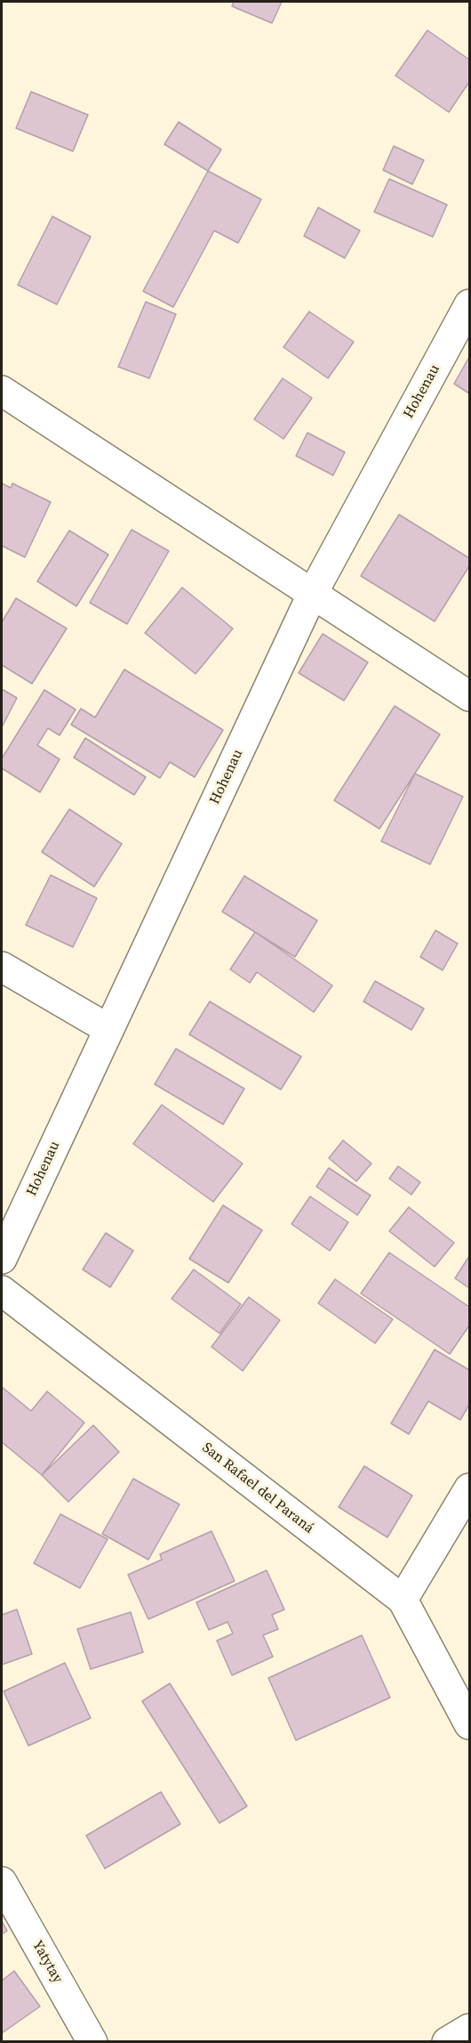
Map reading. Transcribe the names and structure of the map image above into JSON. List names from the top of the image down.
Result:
{
  "streets": {
    "street": ["Hohenau", "San Rafael del Paraná", "Yatytay"]
  }
}
